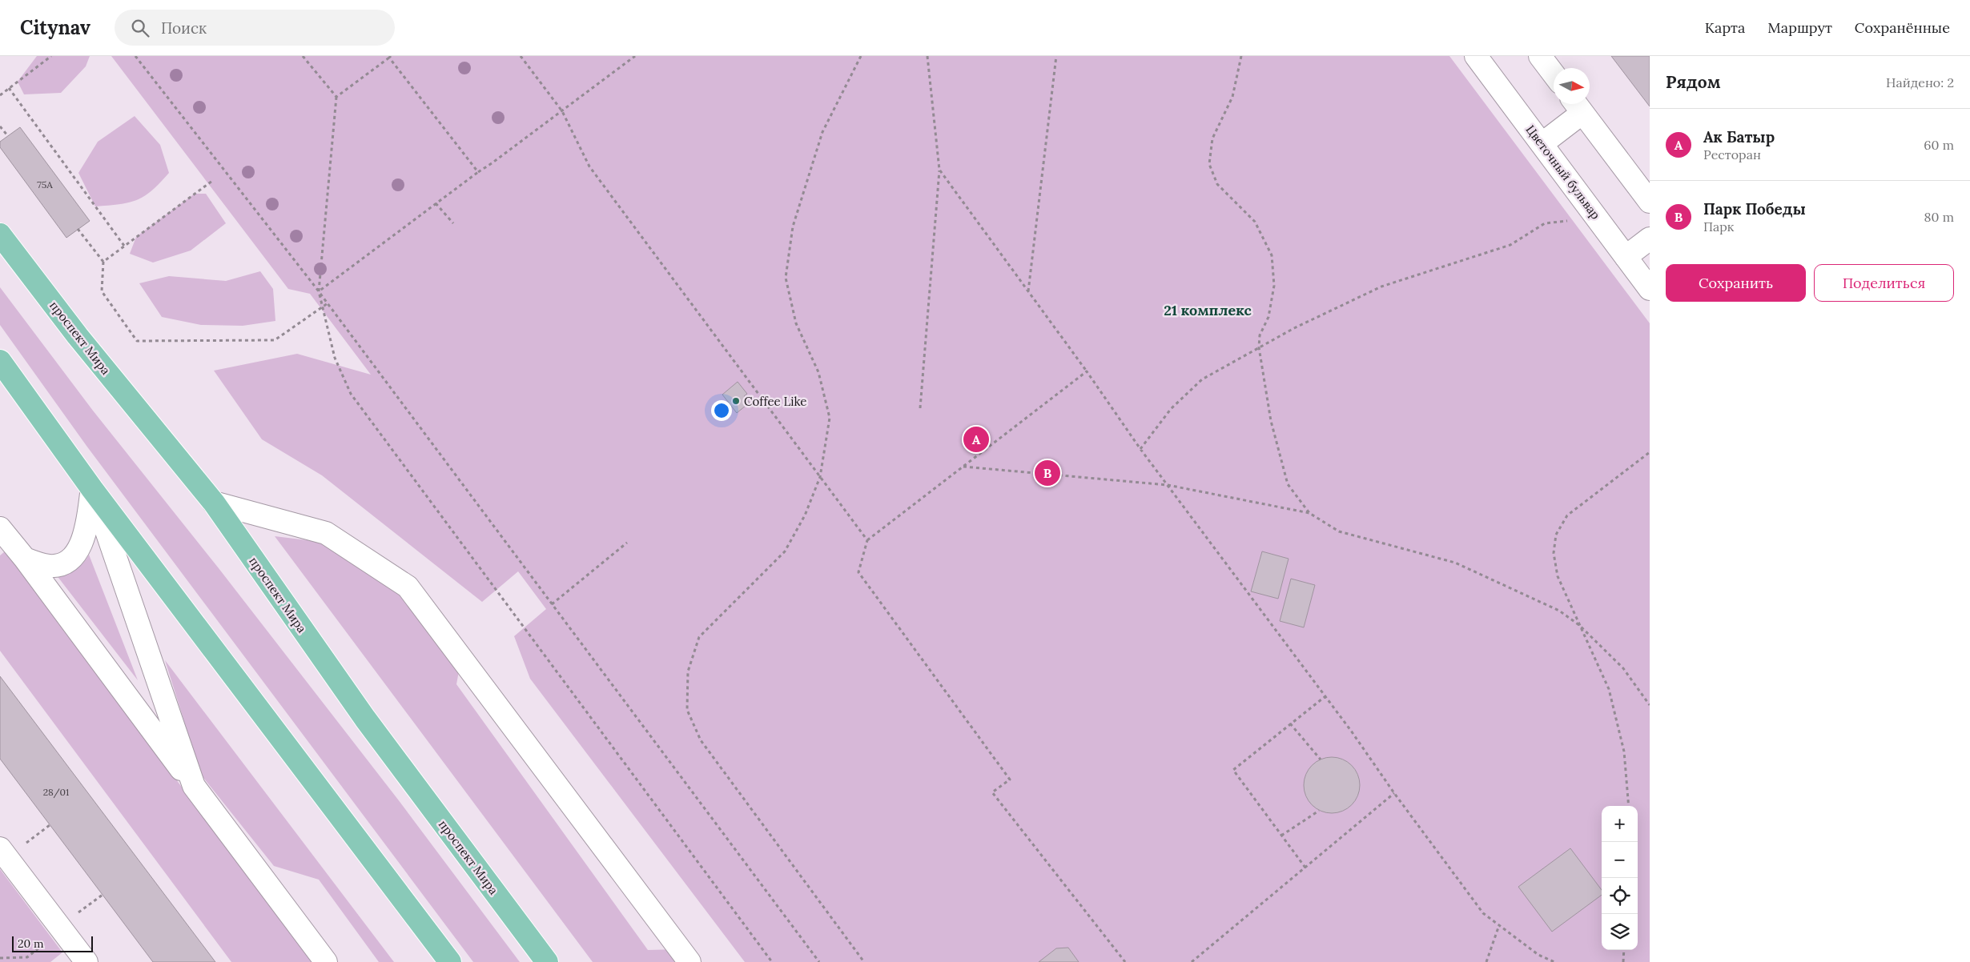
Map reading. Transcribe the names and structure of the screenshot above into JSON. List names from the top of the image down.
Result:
{
  "streets": {
    "main road": ["проспект Мира"],
    "street": ["Цветочный бульвар"]
  },
  "districts": ["21 комплекс"],
  "places": ["Coffee Like"],
  "house_numbers": ["75А", "28/01"],
  "scale_bar": "20 m",
  "north": "right",
  "page": {
    "header": "Citynav",
    "search": "Поиск",
    "nav": ["Карта", "Маршрут", "Сохранённые"],
    "heading": ["Рядом", "Найдено: 2"],
    "list": [
      {
        "mark": "A",
        "name": "Ак Батыр",
        "note": "Ресторан",
        "value": "60 m"
      },
      {
        "mark": "B",
        "name": "Парк Победы",
        "note": "Парк",
        "value": "80 m"
      }
    ],
    "buttons": ["Сохранить", "Поделиться"],
    "pins": ["A", "B"],
    "map_buttons": ["+", "−"],
    "scale": "20 m"
  }
}
